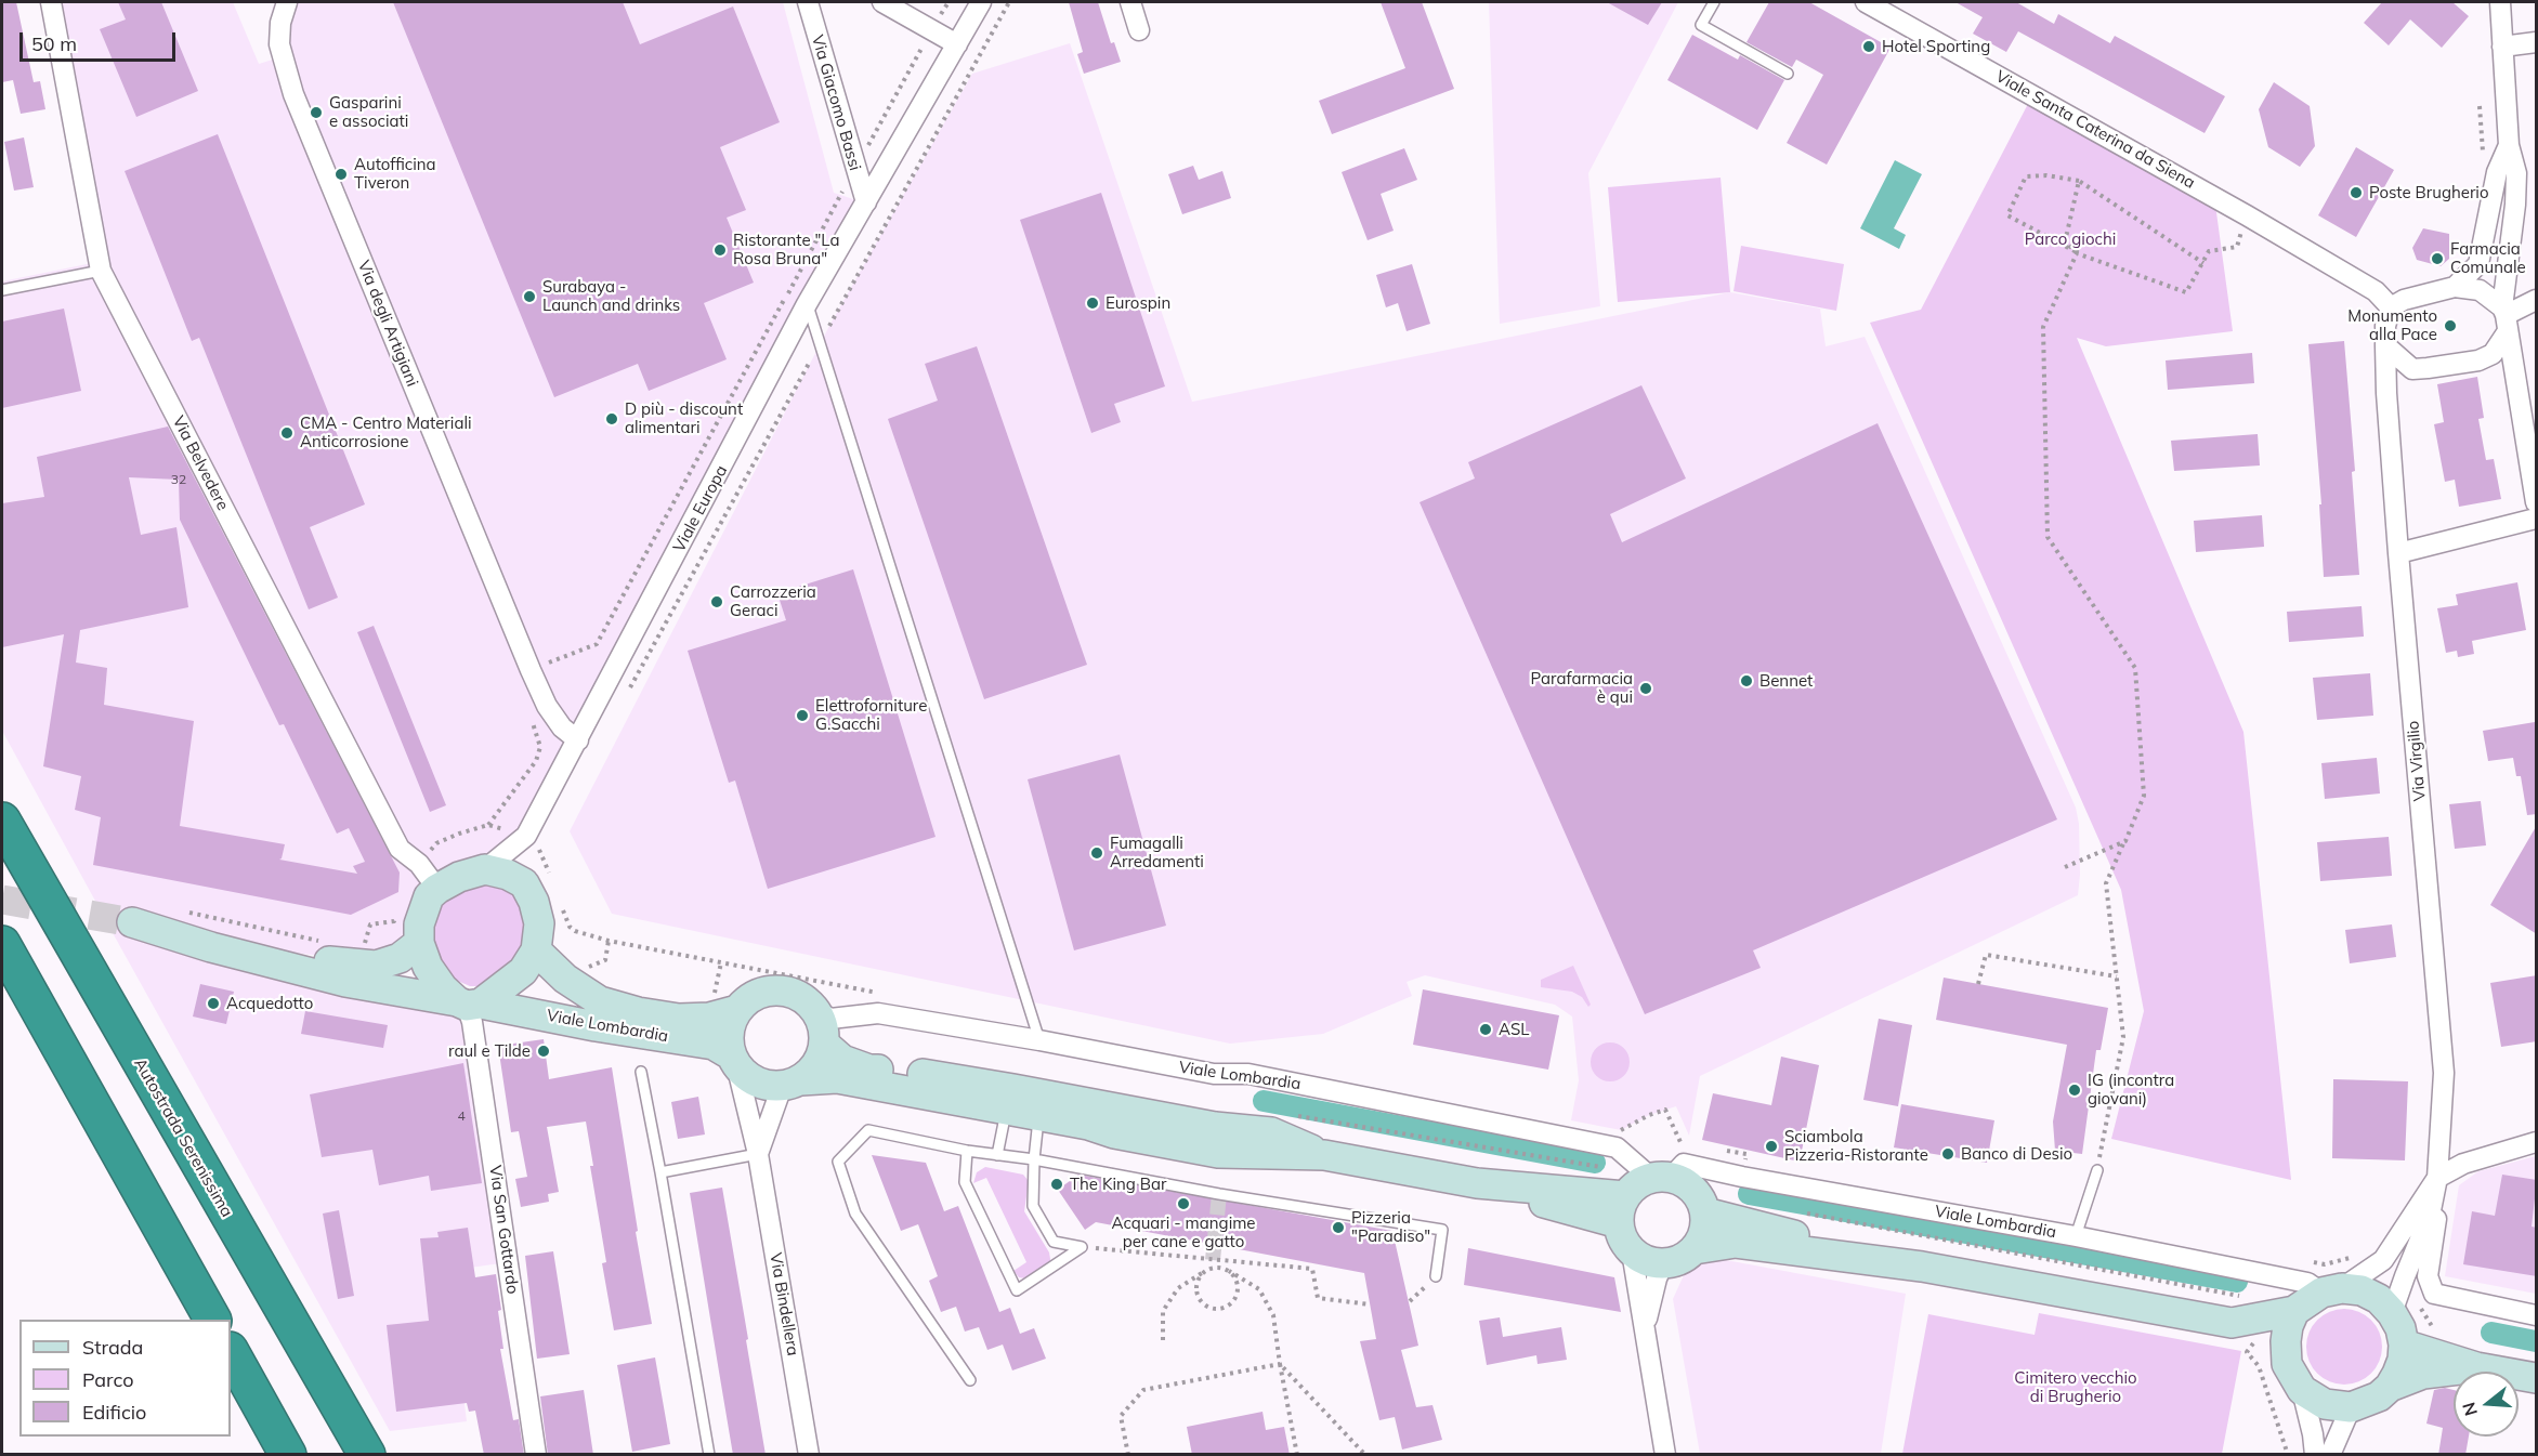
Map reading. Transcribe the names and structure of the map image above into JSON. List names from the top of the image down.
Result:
{
  "streets": {
    "highway": ["Autostrada Serenissima"],
    "main road": ["Viale Lombardia"],
    "street": [
      "Via Giacomo Bassi",
      "Viale Santa Caterina da Siena",
      "Via degli Artigiani",
      "Via Belvedere",
      "Viale Europa",
      "Via Virgilio",
      "Via San Gottardo",
      "Via Bindellera"
    ]
  },
  "crossings": [
    ["Via Giacomo Bassi", "Viale Europa"],
    ["Viale Santa Caterina da Siena", "Via Virgilio"],
    ["Via degli Artigiani", "Viale Europa"],
    ["Via Belvedere", "Viale Europa"],
    ["Via Belvedere", "Viale Lombardia"],
    ["Via Belvedere", "Via San Gottardo"],
    ["Viale Europa", "Viale Lombardia"],
    ["Viale Europa", "Via San Gottardo"],
    ["Via Virgilio", "Viale Lombardia"],
    ["Viale Lombardia", "Via San Gottardo"],
    ["Viale Lombardia", "Via Bindellera"]
  ],
  "parks": ["Parco giochi", "Cimitero vecchio di Brugherio"],
  "places": [
    "Hotel Sporting",
    "Gasparini e associati",
    "Autofficina Tiveron",
    "Poste Brugherio",
    "Ristorante \"La Rosa Bruna\"",
    "Farmacia Comunale",
    "Surabaya - Launch and drinks",
    "Eurospin",
    "Monumento alla Pace",
    "D più - discount alimentari",
    "CMA - Centro Materiali Anticorrosione",
    "Carrozzeria Geraci",
    "Bennet",
    "Parafarmacia è qui",
    "Elettroforniture G.Sacchi",
    "Fumagalli Arredamenti",
    "Acquedotto",
    "ASL",
    "raul e Tilde",
    "IG (incontra giovani)",
    "Sciambola Pizzeria-Ristorante",
    "Banco di Desio",
    "The King Bar",
    "Acquari - mangime per cane e gatto",
    "Pizzeria \"Paradiso\""
  ],
  "house_numbers": ["32", "4"],
  "legend": ["Strada", "Parco", "Edificio"],
  "scale_bar": "50 m",
  "north": "left"
}
